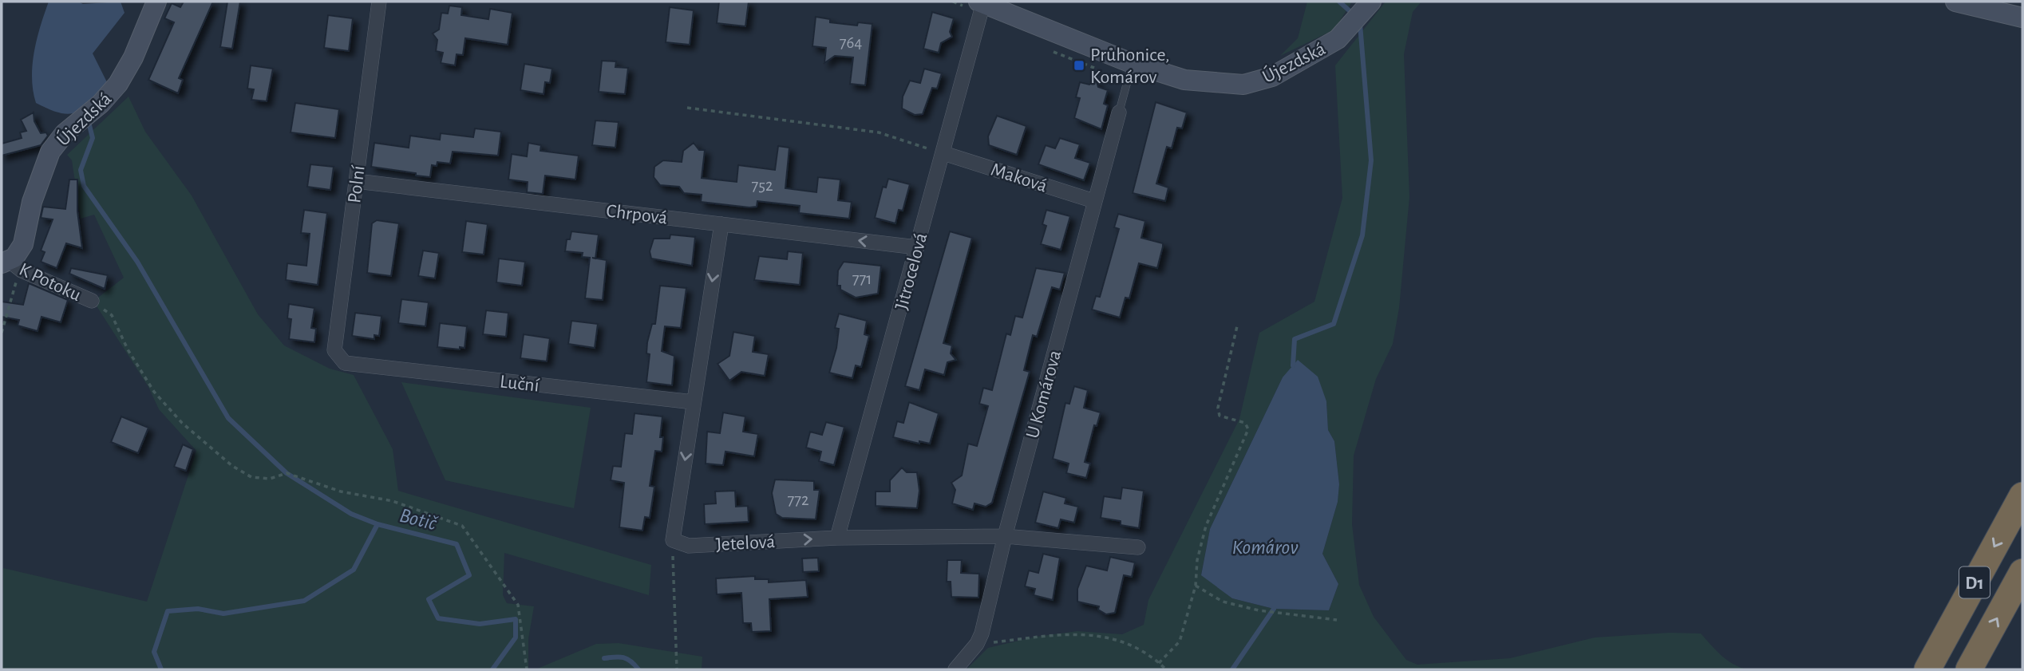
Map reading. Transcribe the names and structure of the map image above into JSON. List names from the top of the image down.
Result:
{
  "streets": {
    "highway": ["D1"],
    "street": [
      "Újezdská",
      "Maková",
      "Polní",
      "Chrpová",
      "Jitrocelová",
      "K Potoku",
      "Luční",
      "U Komárova",
      "Jetelová"
    ]
  },
  "crossings": [
    ["Újezdská", "Jitrocelová"],
    ["Újezdská", "K Potoku"],
    ["Maková", "Jitrocelová"],
    ["Maková", "U Komárova"],
    ["Polní", "Chrpová"],
    ["Polní", "Luční"],
    ["Chrpová", "Jitrocelová"],
    ["Jitrocelová", "Jetelová"],
    ["U Komárova", "Jetelová"]
  ],
  "one_way": ["Jetelová"],
  "water": ["Botič", "Komárov"],
  "places": {
    "transit": ["Průhonice, Komárov"]
  },
  "house_numbers": [
    "764",
    "752",
    "771",
    "772"
  ]
}
